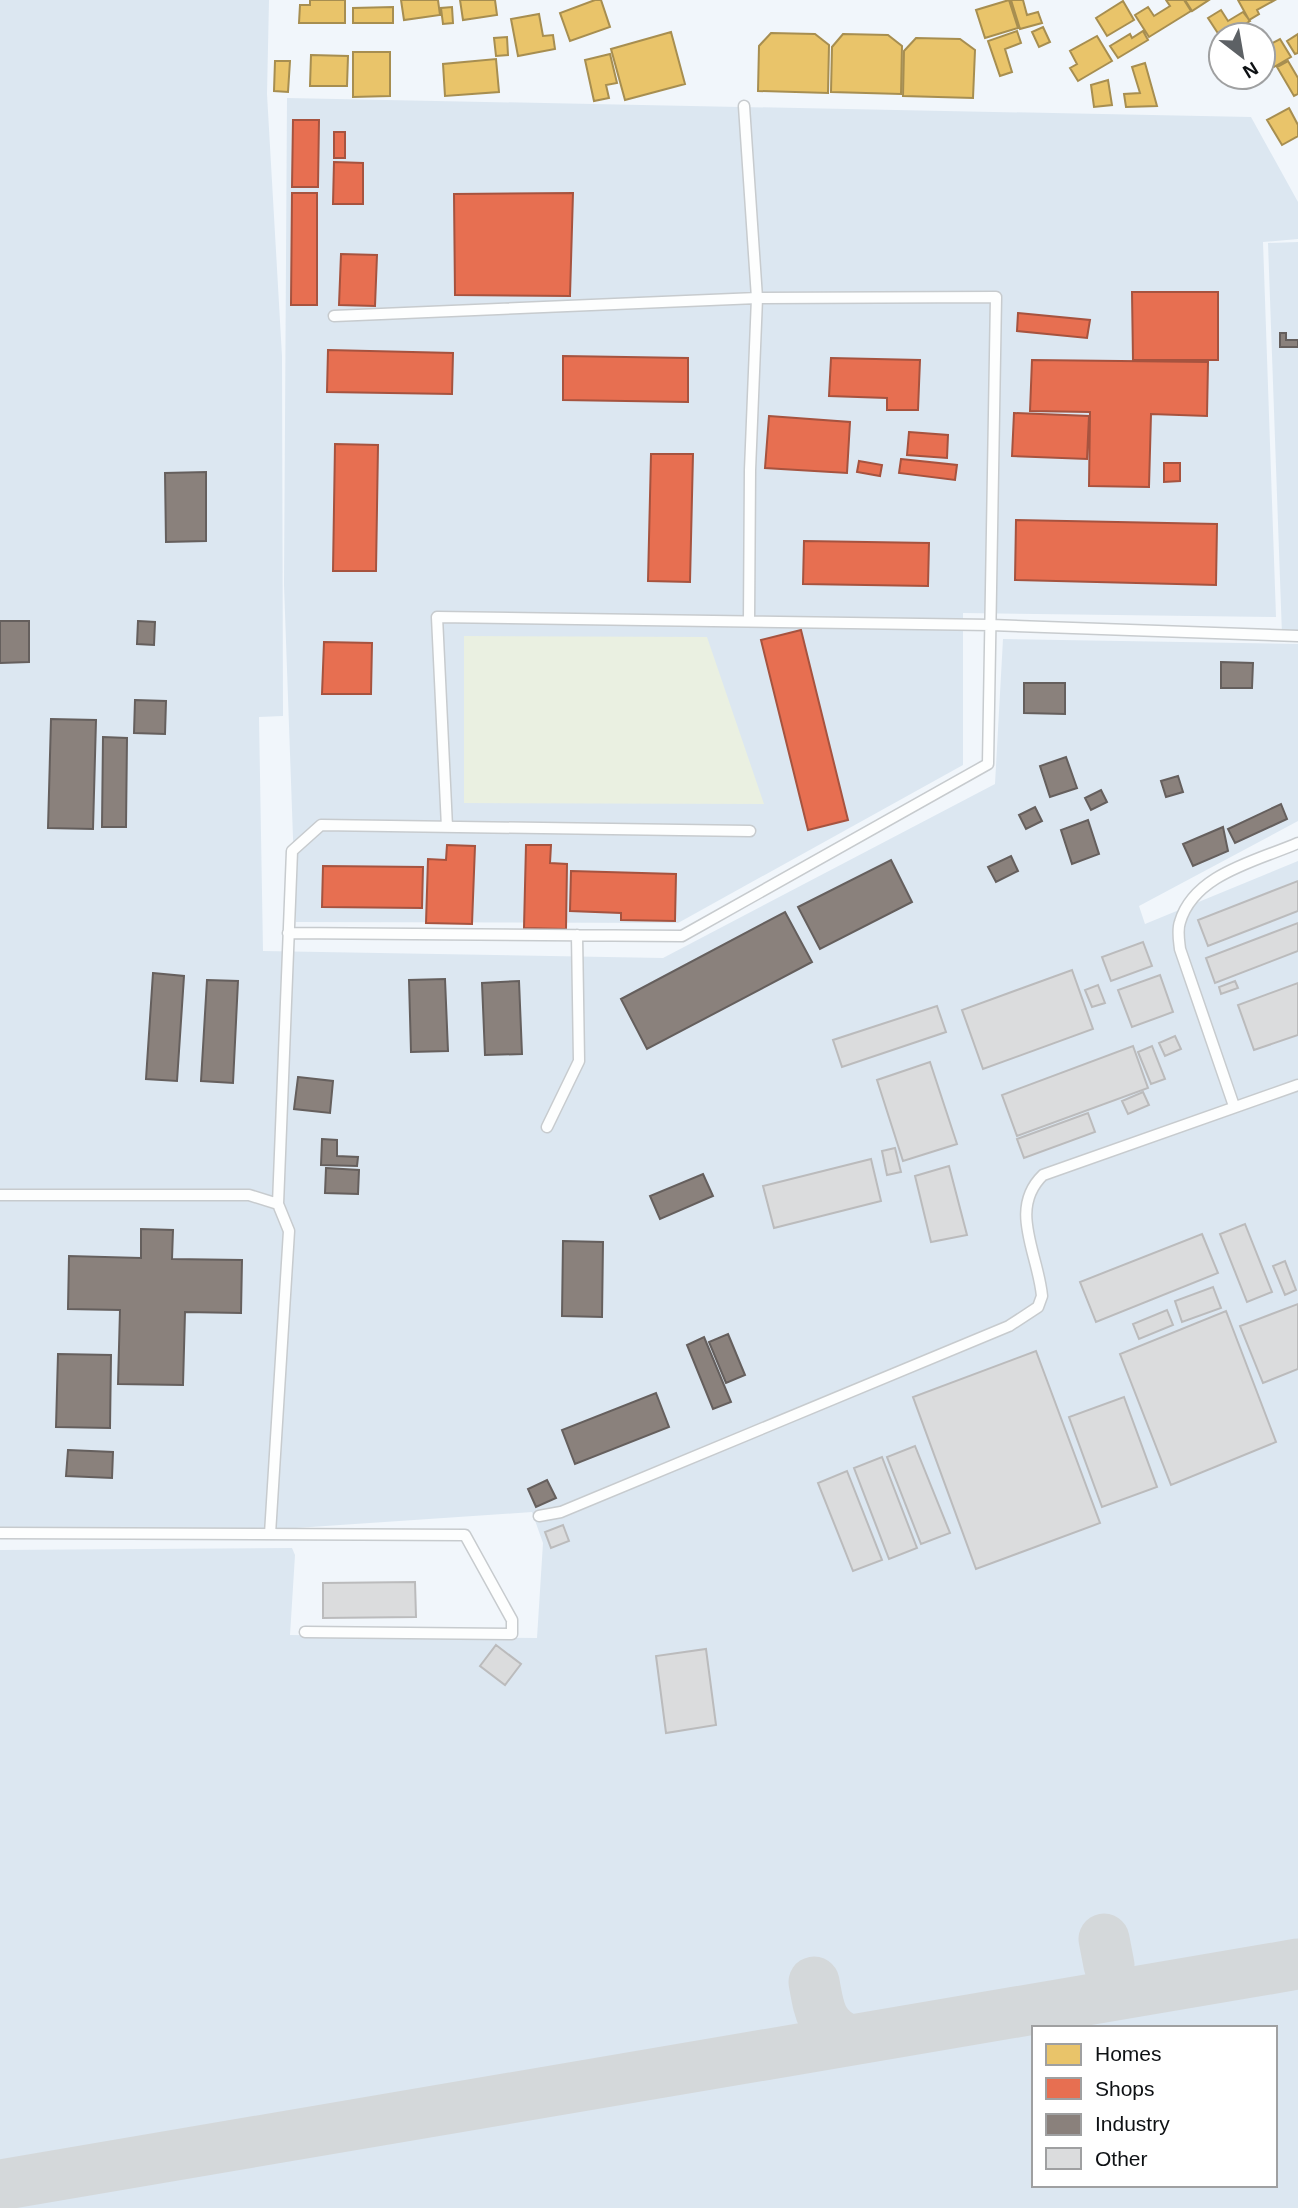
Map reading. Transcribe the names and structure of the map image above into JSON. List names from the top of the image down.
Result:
{
  "legend": [
    "Homes",
    "Shops",
    "Industry",
    "Other"
  ],
  "north": "bottom right"
}
